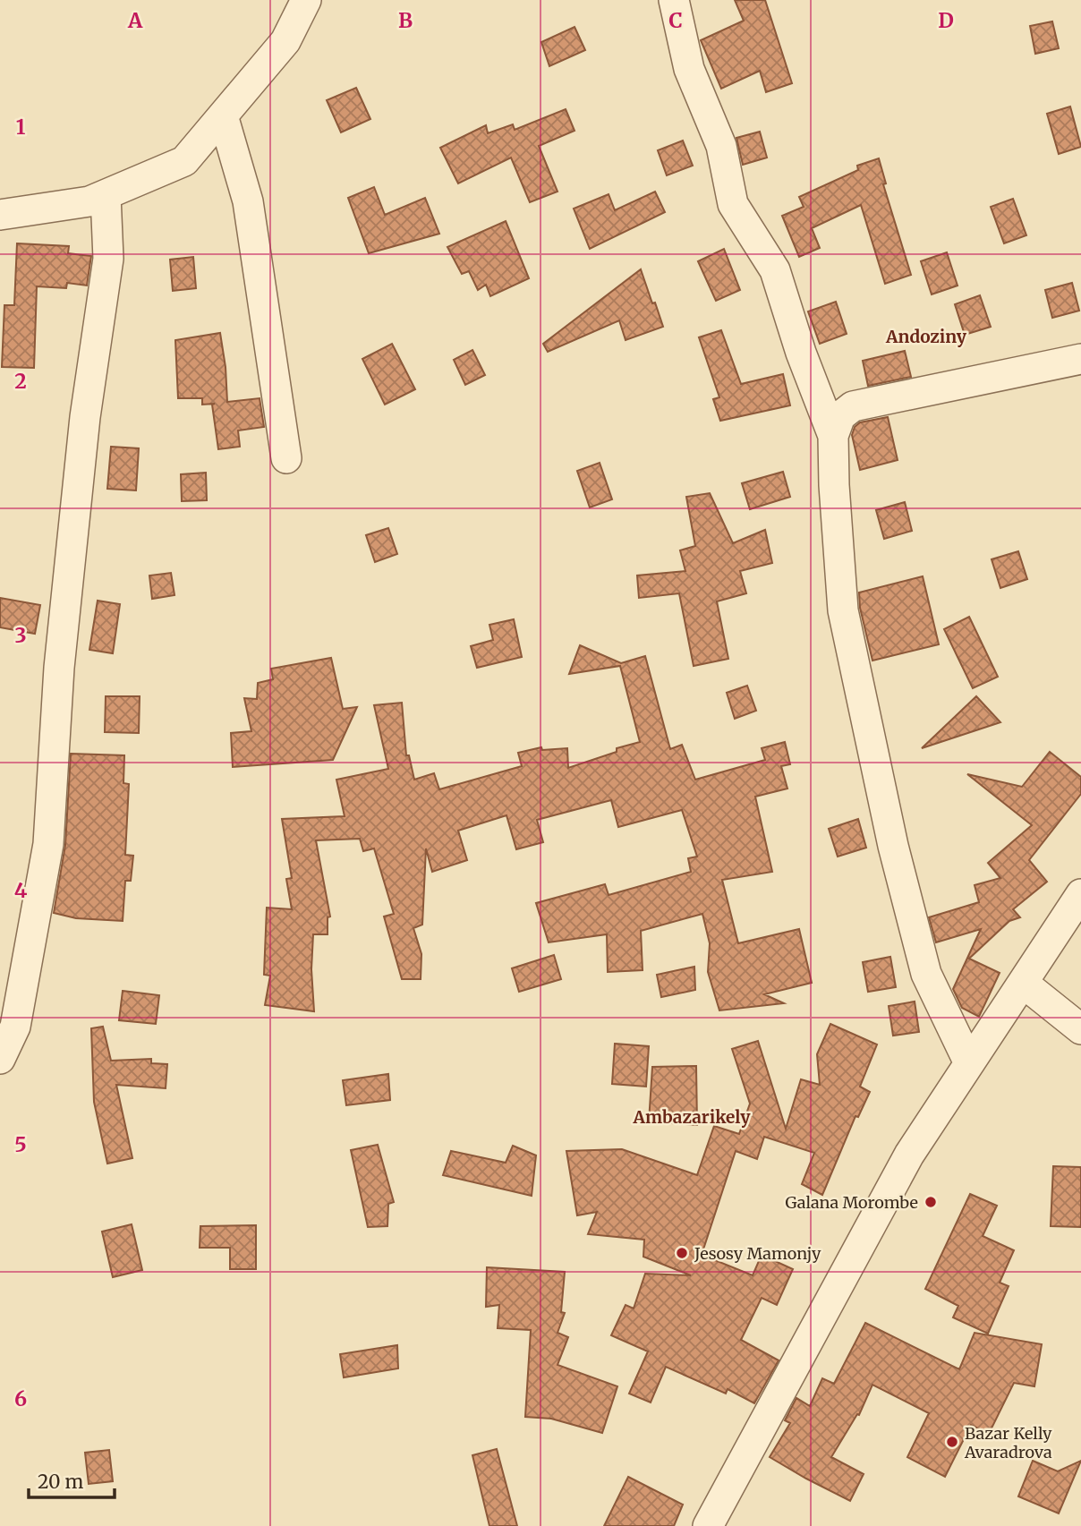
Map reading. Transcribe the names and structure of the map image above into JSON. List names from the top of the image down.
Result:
{
  "districts": ["Andoziny", "Ambazarikely"],
  "places": ["Galana Morombe", "Jesosy Mamonjy", "Bazar Kelly Avaradrova"],
  "scale_bar": "20 m",
  "grid": {
    "columns": [
      "A",
      "B",
      "C",
      "D"
    ],
    "rows": [
      "1",
      "2",
      "3",
      "4",
      "5",
      "6"
    ]
  }
}
